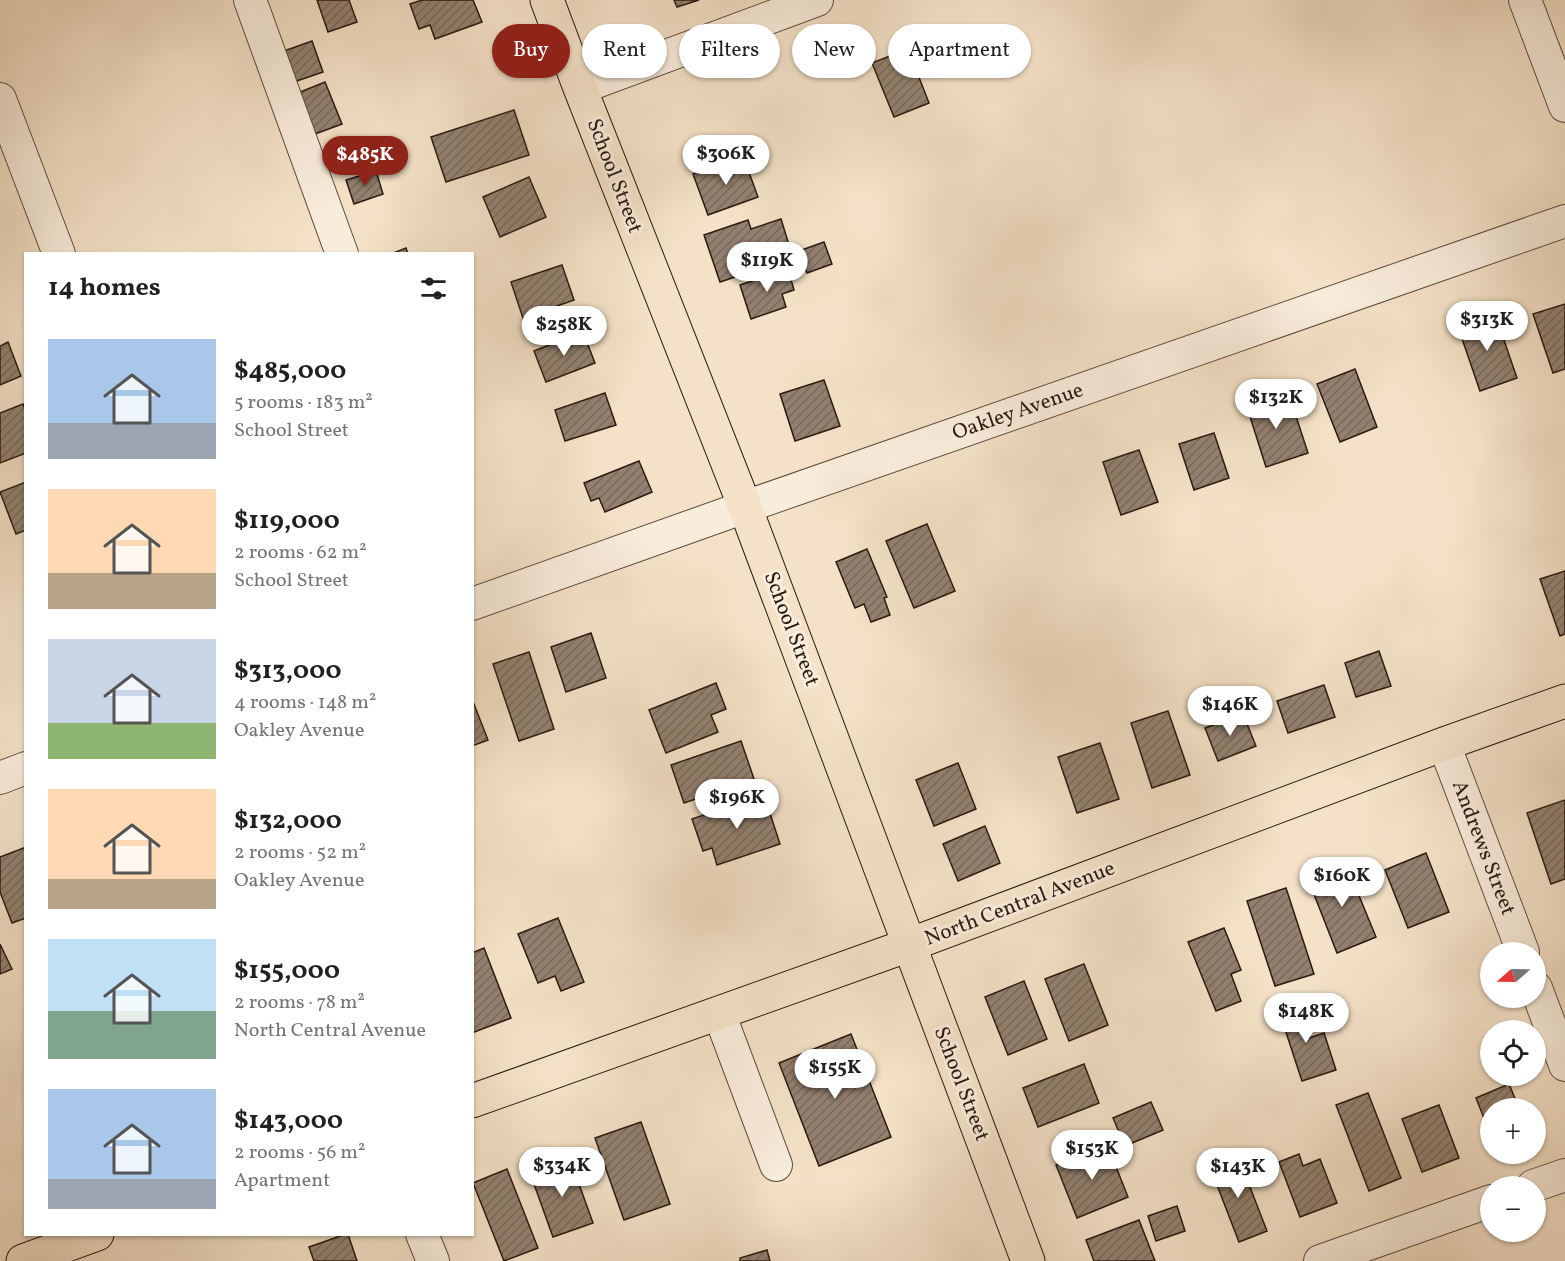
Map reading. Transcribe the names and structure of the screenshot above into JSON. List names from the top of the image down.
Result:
{
  "streets": {
    "main road": ["School Street", "North Central Avenue"],
    "street": ["Oakley Avenue", "Andrews Street"]
  },
  "crossings": [
    ["School Street", "Oakley Avenue"],
    ["School Street", "North Central Avenue"],
    ["Andrews Street", "North Central Avenue"]
  ],
  "north": "left",
  "page": {
    "chip": [
      "Buy",
      "Rent",
      "Filters",
      "New",
      "Apartment"
    ],
    "price": [
      "$306K",
      "$485K",
      "$119K",
      "$313K",
      "$258K",
      "$132K",
      "$146K",
      "$196K",
      "$160K",
      "$148K",
      "$155K",
      "$153K",
      "$334K",
      "$143K"
    ],
    "heading": "14 homes",
    "list": [
      {
        "name": "$485,000",
        "note": "5 rooms · 183 m² · School Street"
      },
      {
        "name": "$119,000",
        "note": "2 rooms · 62 m² · School Street"
      },
      {
        "name": "$313,000",
        "note": "4 rooms · 148 m² · Oakley Avenue"
      },
      {
        "name": "$132,000",
        "note": "2 rooms · 52 m² · Oakley Avenue"
      },
      {
        "name": "$155,000",
        "note": "2 rooms · 78 m² · North Central Avenue"
      },
      {
        "name": "$143,000",
        "note": "2 rooms · 56 m² · Apartment"
      }
    ],
    "map_buttons": ["+", "−"]
  }
}
